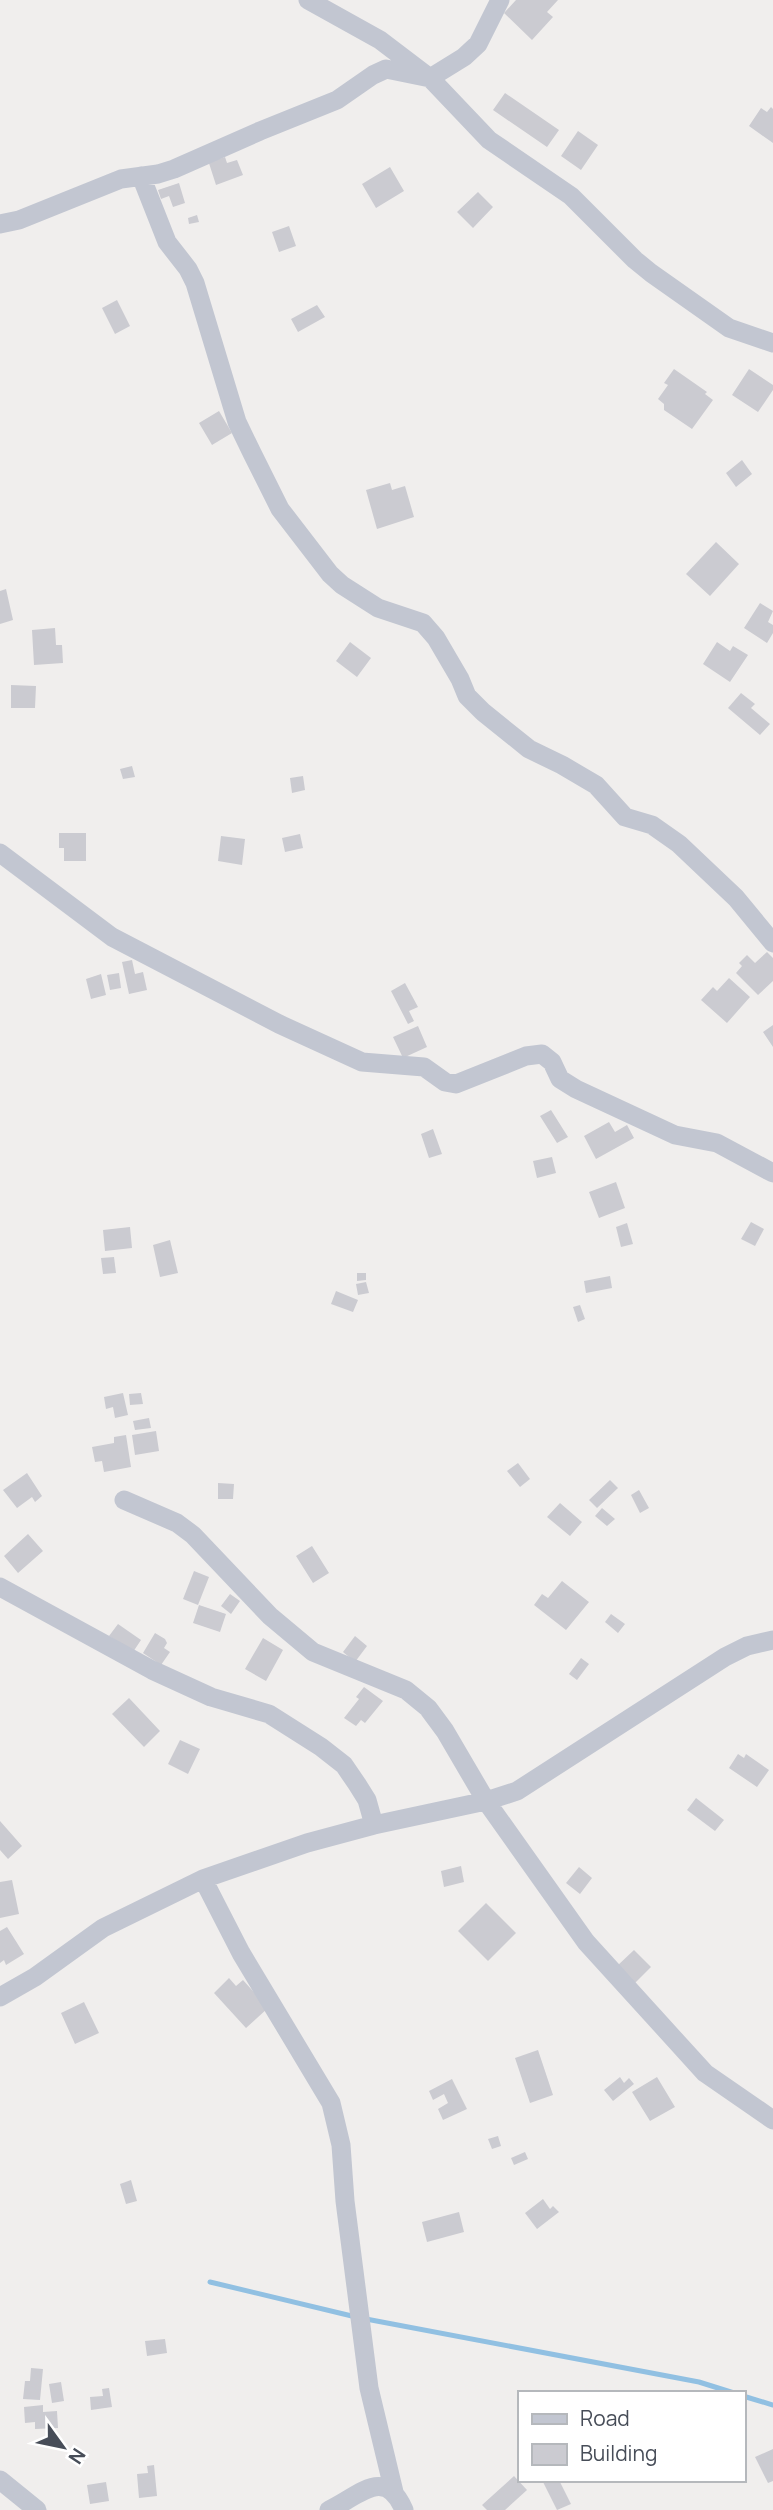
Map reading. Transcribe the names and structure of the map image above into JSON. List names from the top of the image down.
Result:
{
  "legend": ["Road", "Building"],
  "north": "bottom right"
}
